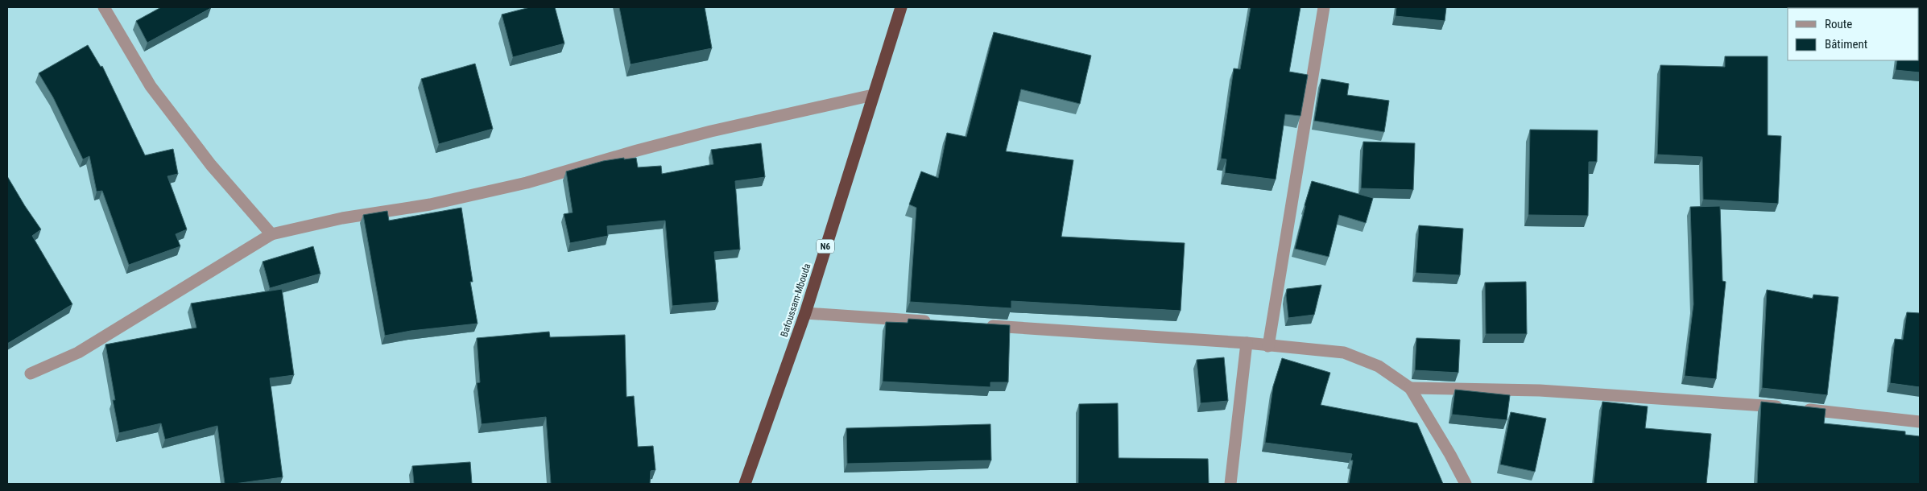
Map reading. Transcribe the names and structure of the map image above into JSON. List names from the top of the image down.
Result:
{
  "streets": {
    "highway": ["N6", "Bafoussam-Mbouda"]
  },
  "legend": ["Route", "Bâtiment"]
}
